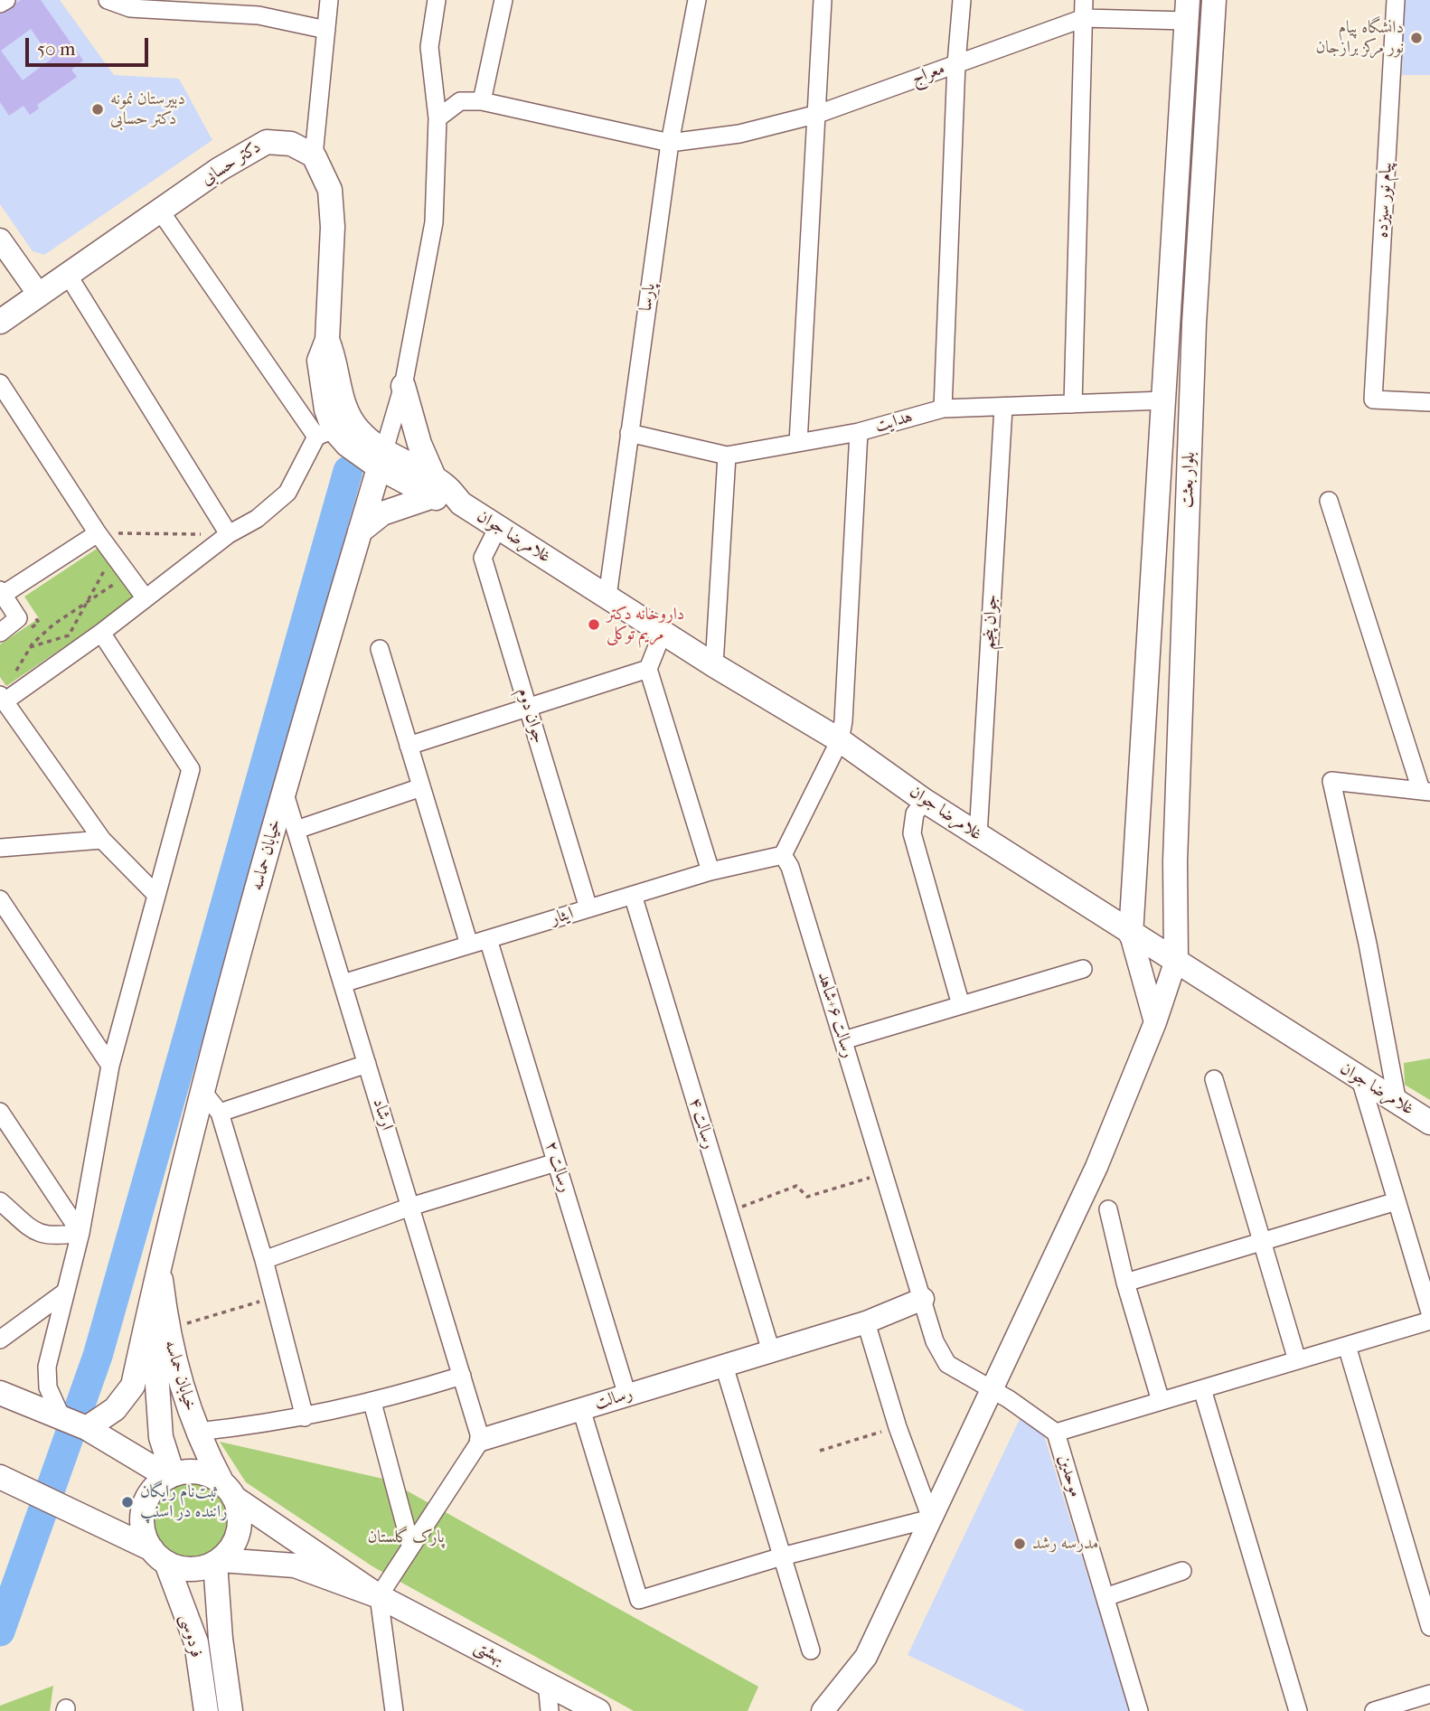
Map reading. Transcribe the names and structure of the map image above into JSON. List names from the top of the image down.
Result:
{
  "streets": {
    "main road": [
      "دکتر حسابی",
      "بلوار بعثت",
      "غلامرضا جوان",
      "خیابان حماسه",
      "فردوسی",
      "بهشتی"
    ],
    "street": [
      "معراج",
      "پیام نور سیزده",
      "پارسا",
      "هدایت",
      "جوان پنجم",
      "جوان دوم",
      "ایثار",
      "رسالت ۶+شاهد",
      "ارشاد",
      "رسالت ۴",
      "رسالت ۲",
      "رسالت",
      "موحدین"
    ]
  },
  "crossings": [
    ["معراج", "پارسا"],
    ["معراج", "بلوار بعثت"],
    ["پارسا", "هدایت"],
    ["پارسا", "غلامرضا جوان"],
    ["هدایت", "بلوار بعثت"],
    ["هدایت", "جوان پنجم"],
    ["بلوار بعثت", "غلامرضا جوان"],
    ["غلامرضا جوان", "جوان پنجم"],
    ["غلامرضا جوان", "جوان دوم"],
    ["غلامرضا جوان", "خیابان حماسه"],
    ["جوان دوم", "ایثار"],
    ["خیابان حماسه", "ارشاد"],
    ["خیابان حماسه", "فردوسی"],
    ["ایثار", "رسالت ۶+شاهد"],
    ["ایثار", "ارشاد"],
    ["ایثار", "رسالت ۴"],
    ["ایثار", "رسالت ۲"],
    ["رسالت ۶+شاهد", "رسالت"],
    ["رسالت ۶+شاهد", "موحدین"],
    ["ارشاد", "رسالت"],
    ["رسالت ۴", "رسالت"],
    ["رسالت ۲", "رسالت"],
    ["رسالت", "موحدین"]
  ],
  "parks": ["پارک گلستان"],
  "places": [
    "دانشگاه پیام نور مرکز برازجان",
    "دبیرستان نمونه دکتر حسابی",
    "داروخانه دکتر مریم توکلی",
    "ثبت‌نام رایگان راننده در اسنپ",
    "مدرسه رشد"
  ],
  "scale_bar": "50 m"
}
